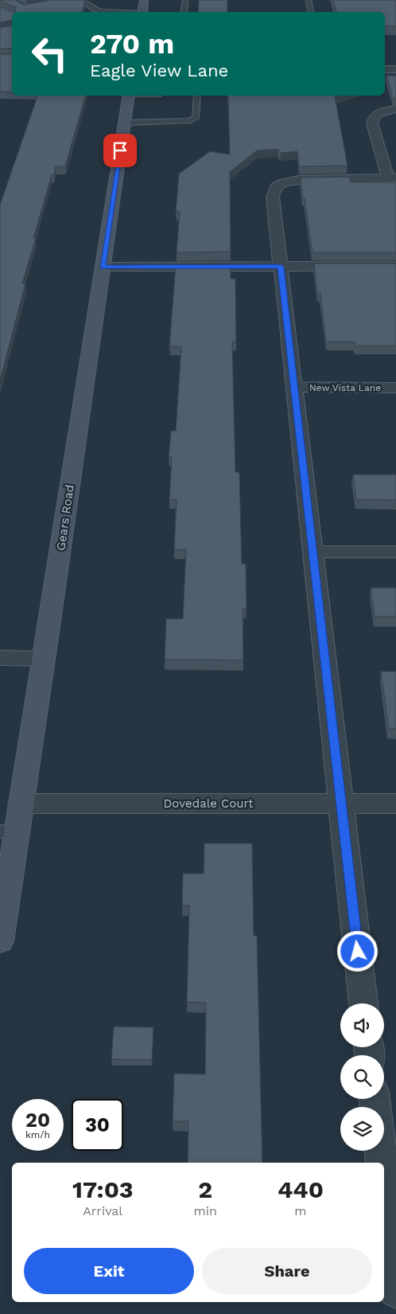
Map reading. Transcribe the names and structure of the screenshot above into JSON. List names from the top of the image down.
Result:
{
  "streets": {
    "main road": ["Gears Road"],
    "street": ["New Vista Lane", "Dovedale Court"]
  },
  "crossings": [
    ["Gears Road", "Dovedale Court"]
  ],
  "page": {
    "turn": ["270 m", "Eagle View Lane"],
    "speed": "20 km/h",
    "limit": "30",
    "eta": [
      "17:03",
      "Arrival",
      "2",
      "min",
      "440",
      "m"
    ],
    "buttons": ["Exit", "Share"]
  }
}
